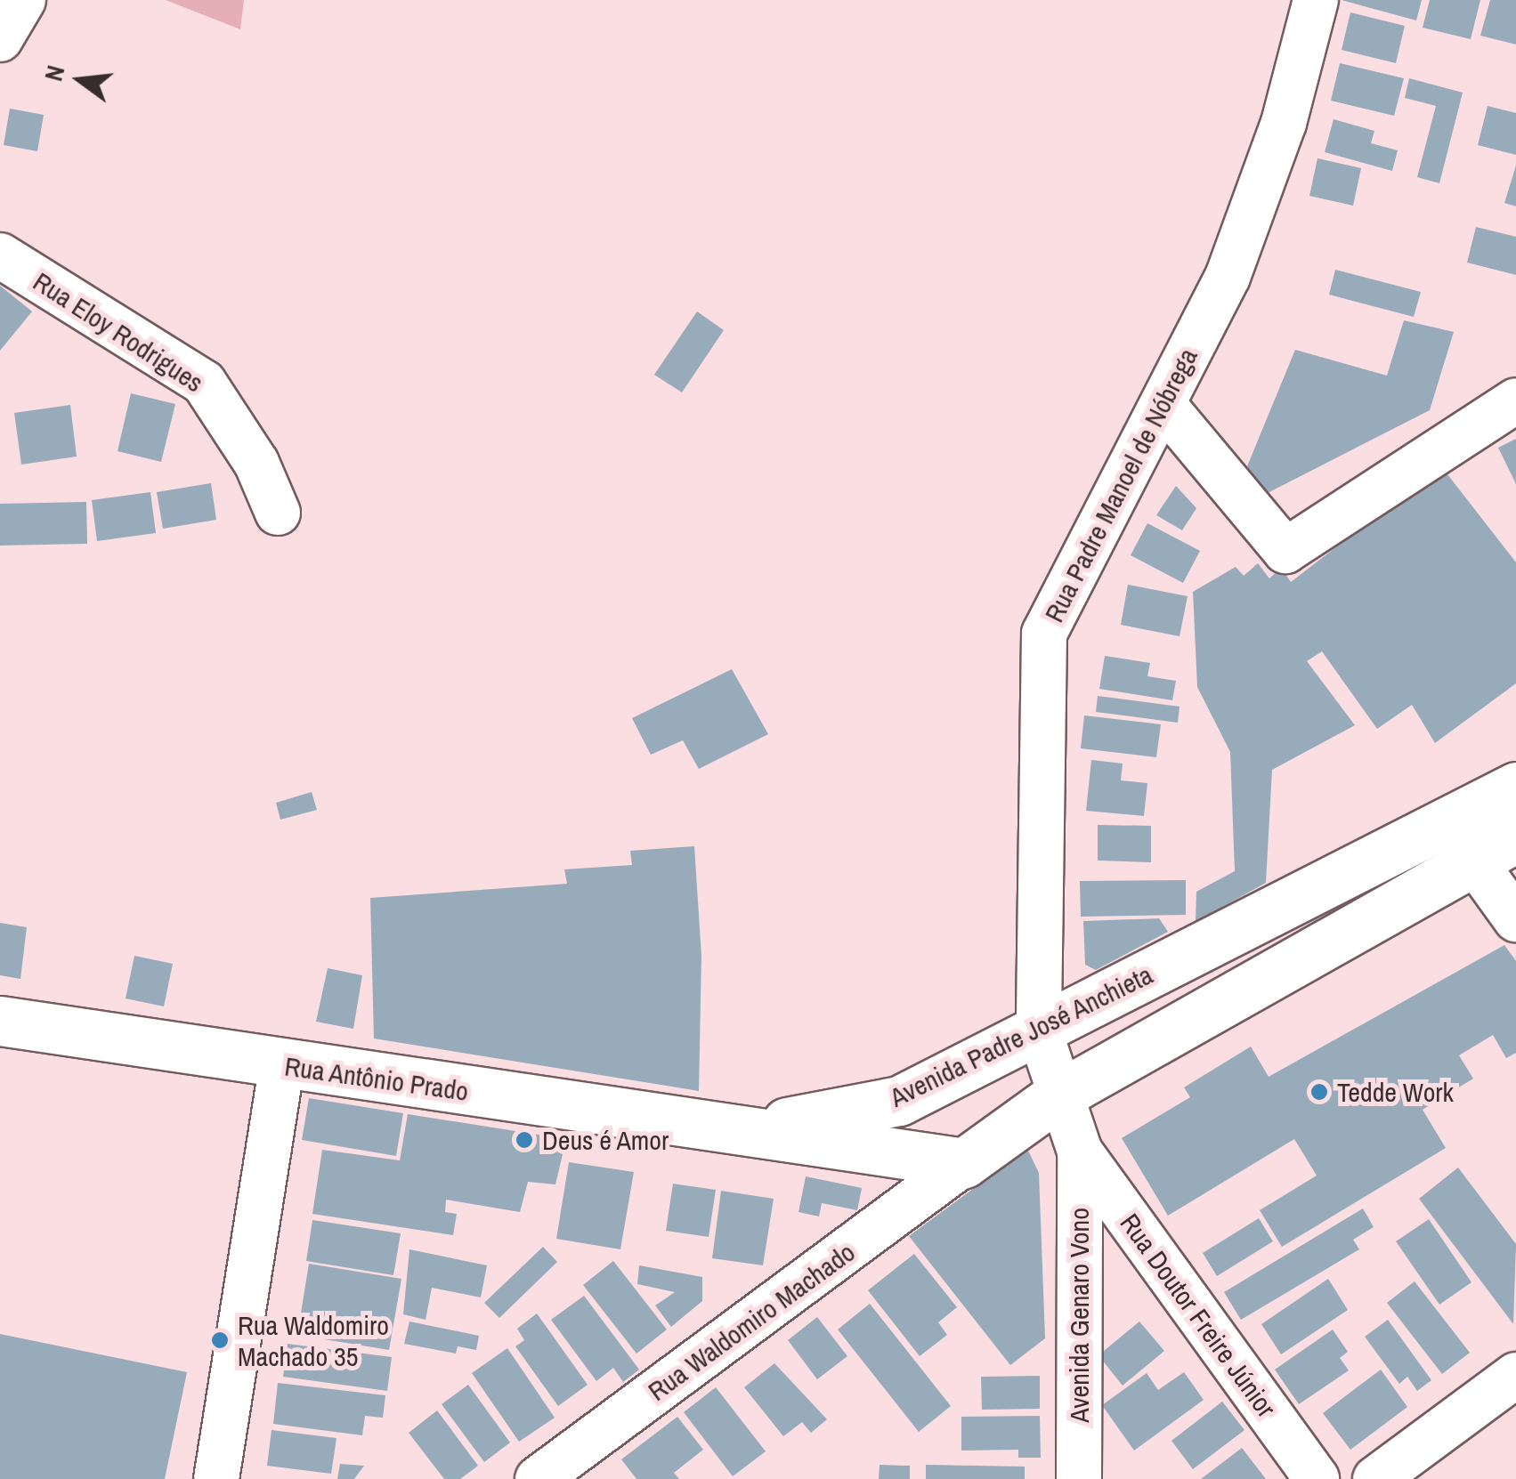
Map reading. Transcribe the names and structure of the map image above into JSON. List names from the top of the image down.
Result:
{
  "streets": {
    "main road": ["Avenida Padre José Anchieta", "Rua Antônio Prado"],
    "street": [
      "Rua Eloy Rodrigues",
      "Rua Padre Manoel de Nóbrega",
      "Avenida Genaro Vono",
      "Rua Doutor Freire Júnior",
      "Rua Waldomiro Machado"
    ]
  },
  "crossings": [
    ["Rua Padre Manoel de Nóbrega", "Avenida Padre José Anchieta"],
    ["Rua Padre Manoel de Nóbrega", "Avenida Genaro Vono"],
    ["Rua Padre Manoel de Nóbrega", "Rua Doutor Freire Júnior"],
    ["Avenida Padre José Anchieta", "Rua Antônio Prado"],
    ["Avenida Padre José Anchieta", "Rua Waldomiro Machado"],
    ["Avenida Genaro Vono", "Rua Doutor Freire Júnior"]
  ],
  "places": ["Tedde Work", "Deus é Amor", "Rua Waldomiro Machado 35"],
  "north": "left"
}
